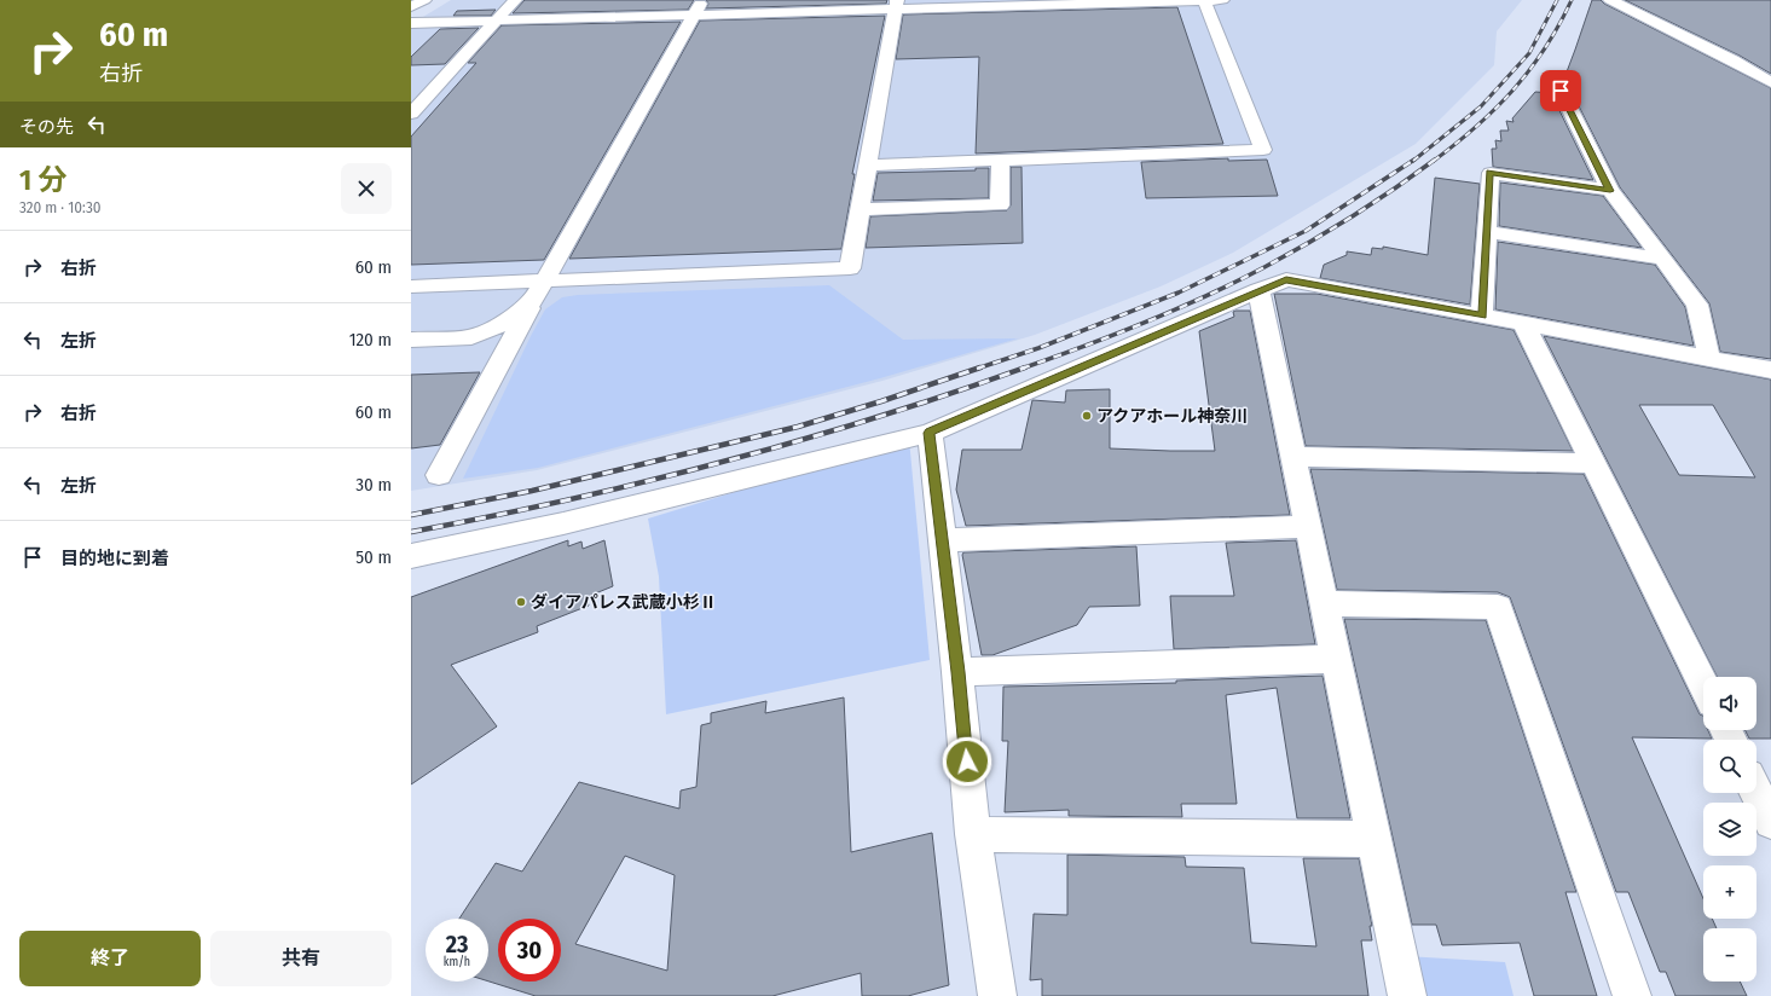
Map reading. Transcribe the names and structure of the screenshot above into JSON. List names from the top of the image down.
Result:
{
  "places": ["アクアホール神奈川", "ダイアパレス武蔵小杉Ⅱ"],
  "page": {
    "turn": ["60 m", "右折"],
    "then": "その先",
    "heading": ["1 分", "320 m · 10:30"],
    "list": [
      {
        "name": "右折",
        "value": "60 m"
      },
      {
        "name": "左折",
        "value": "120 m"
      },
      {
        "name": "右折",
        "value": "60 m"
      },
      {
        "name": "左折",
        "value": "30 m"
      },
      {
        "name": "目的地に到着",
        "value": "50 m"
      }
    ],
    "map_buttons": ["+", "−"],
    "speed": "23 km/h",
    "limit": "30",
    "buttons": ["終了", "共有"]
  }
}
